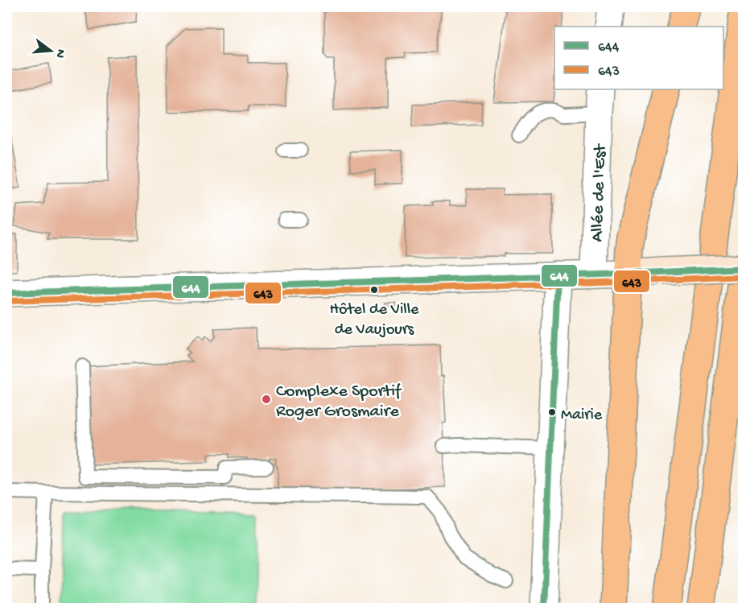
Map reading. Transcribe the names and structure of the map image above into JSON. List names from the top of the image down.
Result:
{
  "streets": {
    "street": ["Allée de l'Est"]
  },
  "places": ["Hôtel de Ville de Vaujours", "Complexe Sportif Roger Grosmaire", "Mairie"],
  "lines": ["transit line 644", "transit line 643"],
  "legend": ["644", "643"],
  "north": "right"
}
